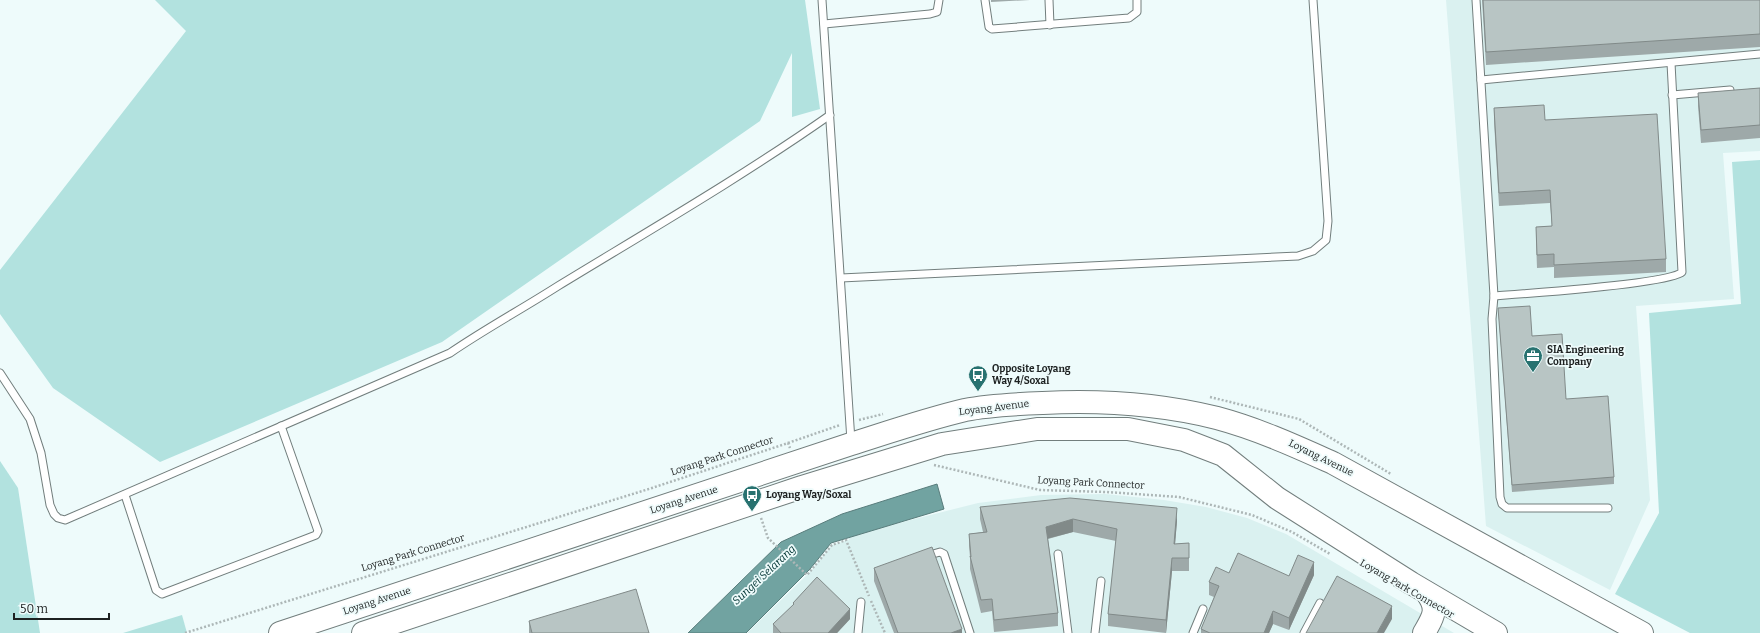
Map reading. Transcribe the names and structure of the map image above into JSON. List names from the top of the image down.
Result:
{
  "streets": {
    "main road": ["Loyang Avenue"],
    "path": ["Loyang Park Connector"]
  },
  "crossings": [
    ["Loyang Avenue", "Loyang Park Connector"]
  ],
  "water": ["Sungei Selarang"],
  "places": {
    "office": ["SIA Engineering Company"],
    "bus stop": ["Opposite Loyang Way 4/Soxal", "Loyang Way/Soxal"]
  },
  "scale_bar": "50 m"
}
